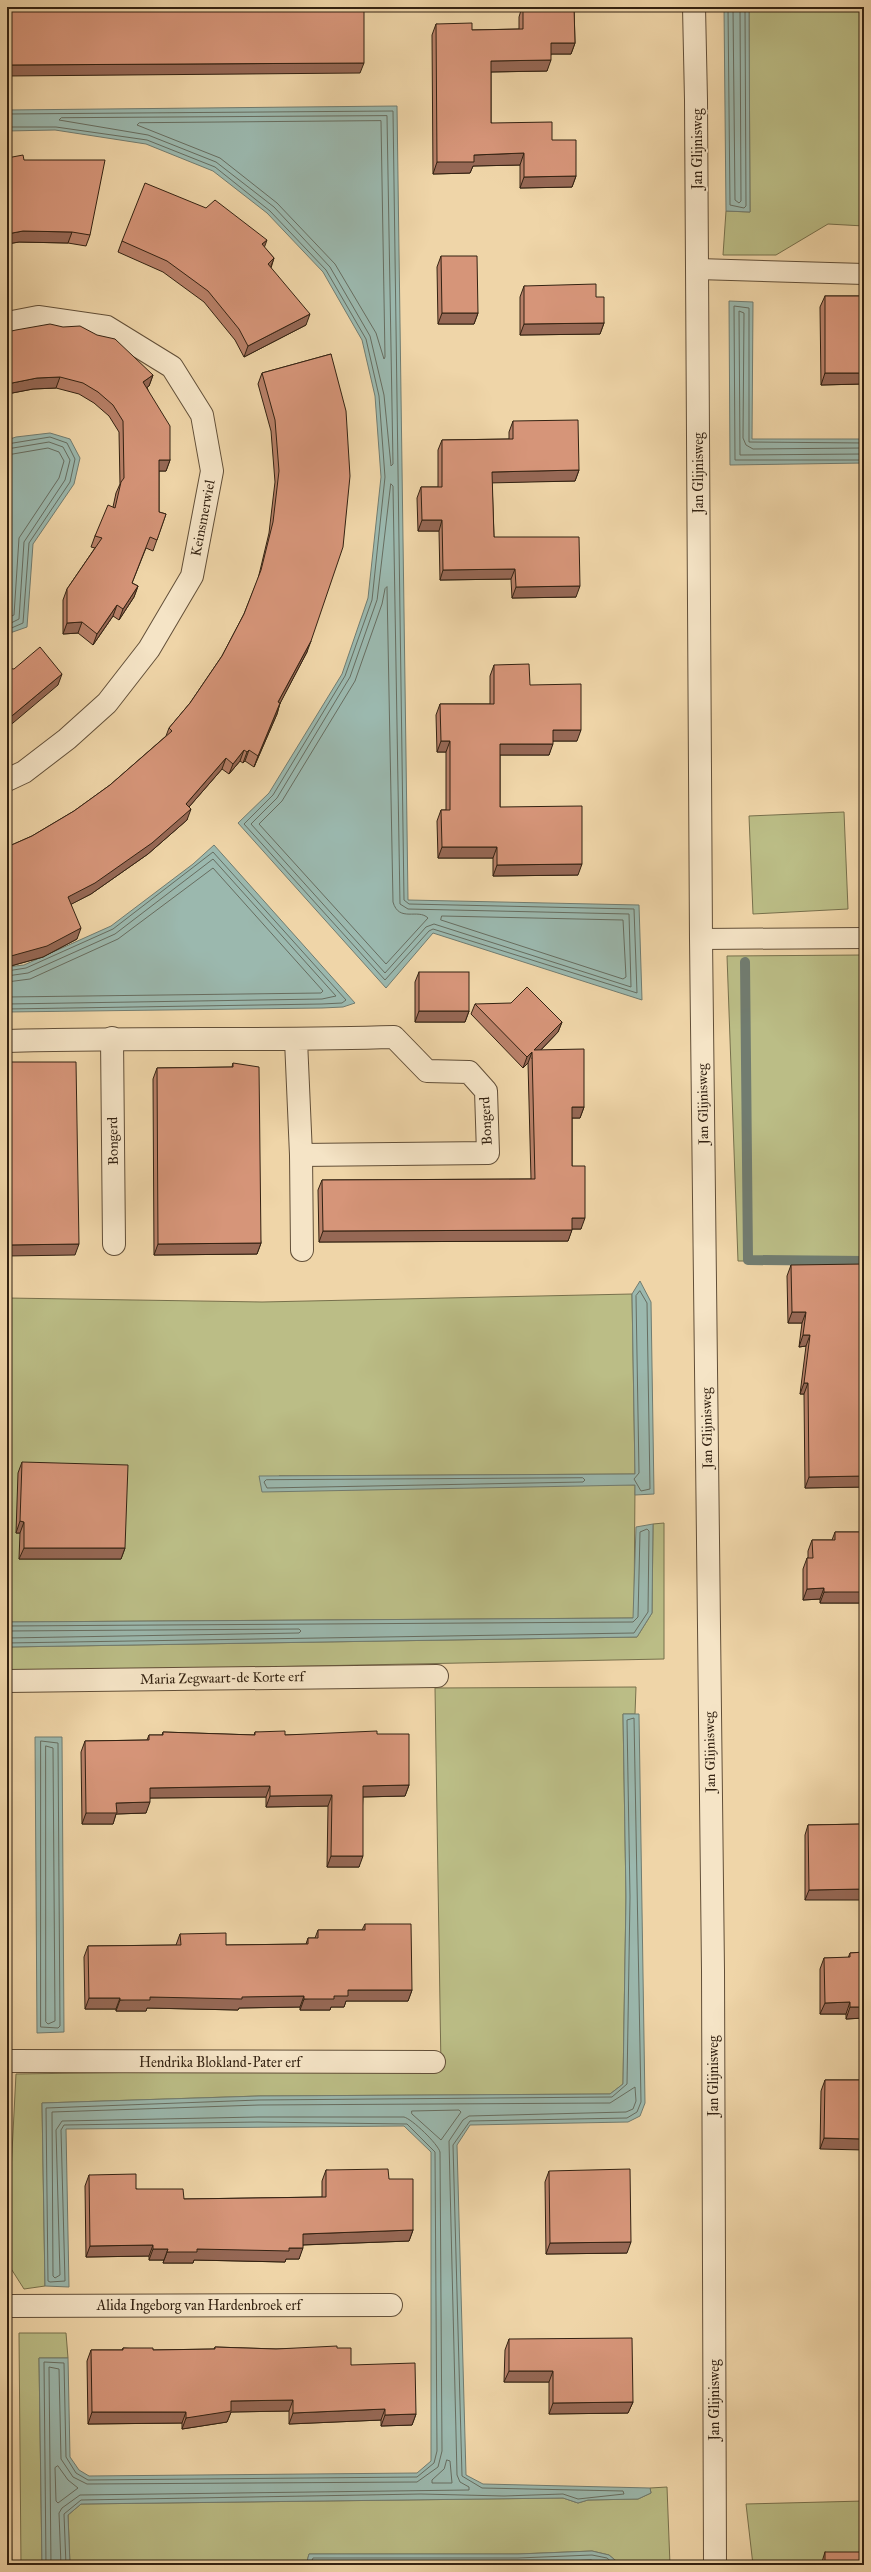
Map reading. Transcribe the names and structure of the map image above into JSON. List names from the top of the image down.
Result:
{
  "streets": {
    "street": [
      "Jan Glijnisweg",
      "Keinsmerwiel",
      "Bongerd",
      "Maria Zegwaart-de Korte erf",
      "Hendrika Blokland-Pater erf",
      "Alida Ingeborg van Hardenbroek erf"
    ]
  }
}
